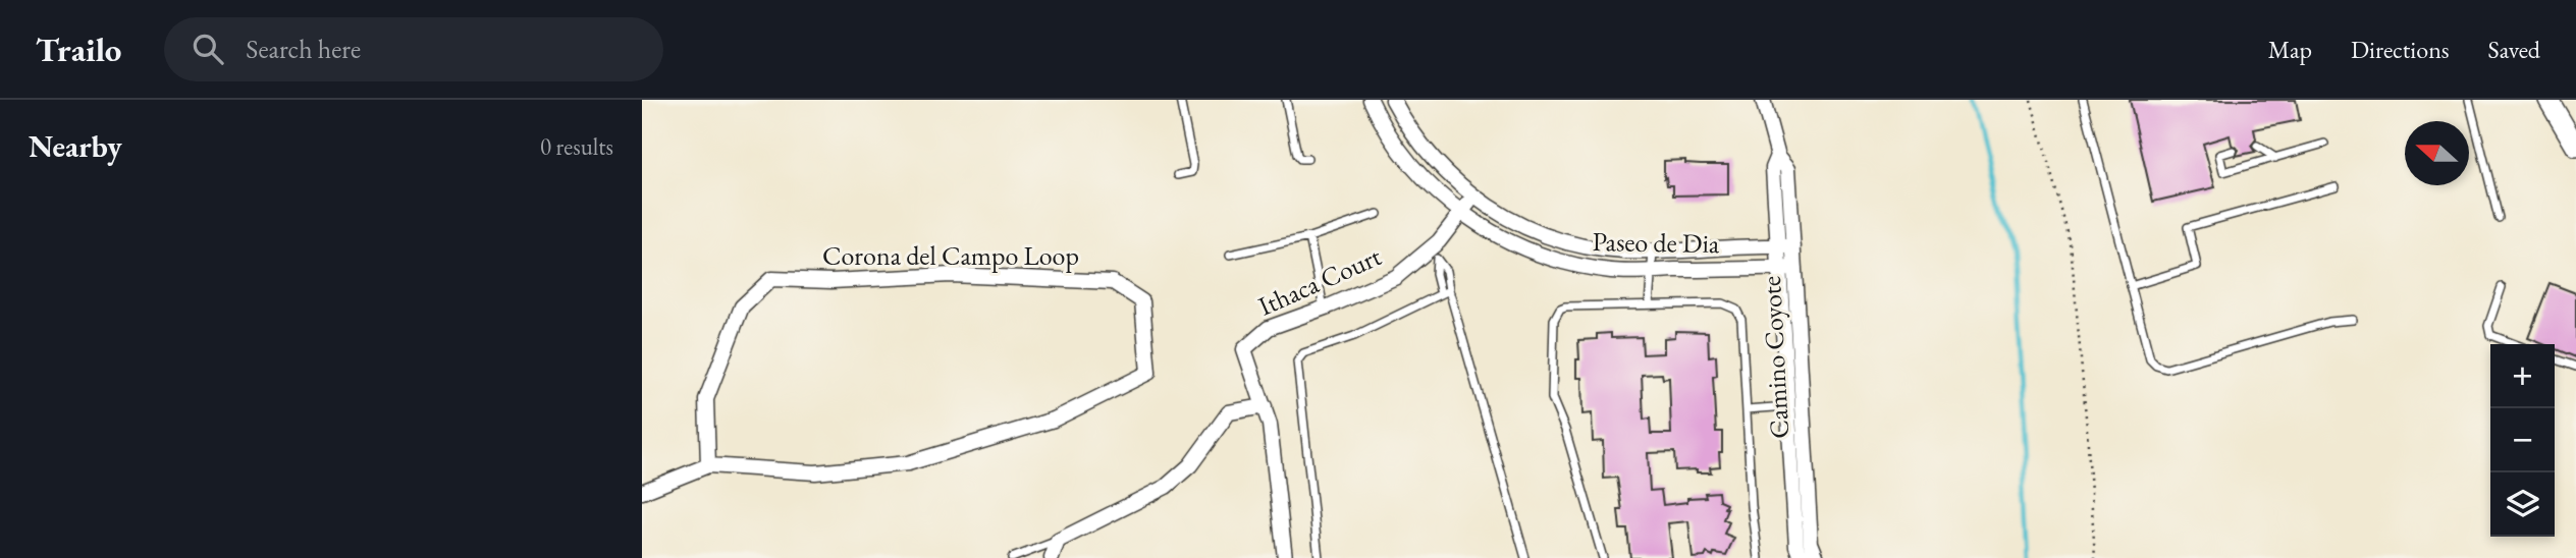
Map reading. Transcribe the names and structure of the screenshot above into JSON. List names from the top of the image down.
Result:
{
  "streets": {
    "street": [
      "Paseo de Dia",
      "Corona del Campo Loop",
      "Ithaca Court",
      "Camino Coyote"
    ]
  },
  "crossings": [
    ["Paseo de Dia", "Ithaca Court"],
    ["Paseo de Dia", "Camino Coyote"]
  ],
  "north": "left",
  "page": {
    "header": "Trailo",
    "search": "Search here",
    "nav": ["Map", "Directions", "Saved"],
    "heading": ["Nearby", "0 results"],
    "map_buttons": ["+", "−"]
  }
}
